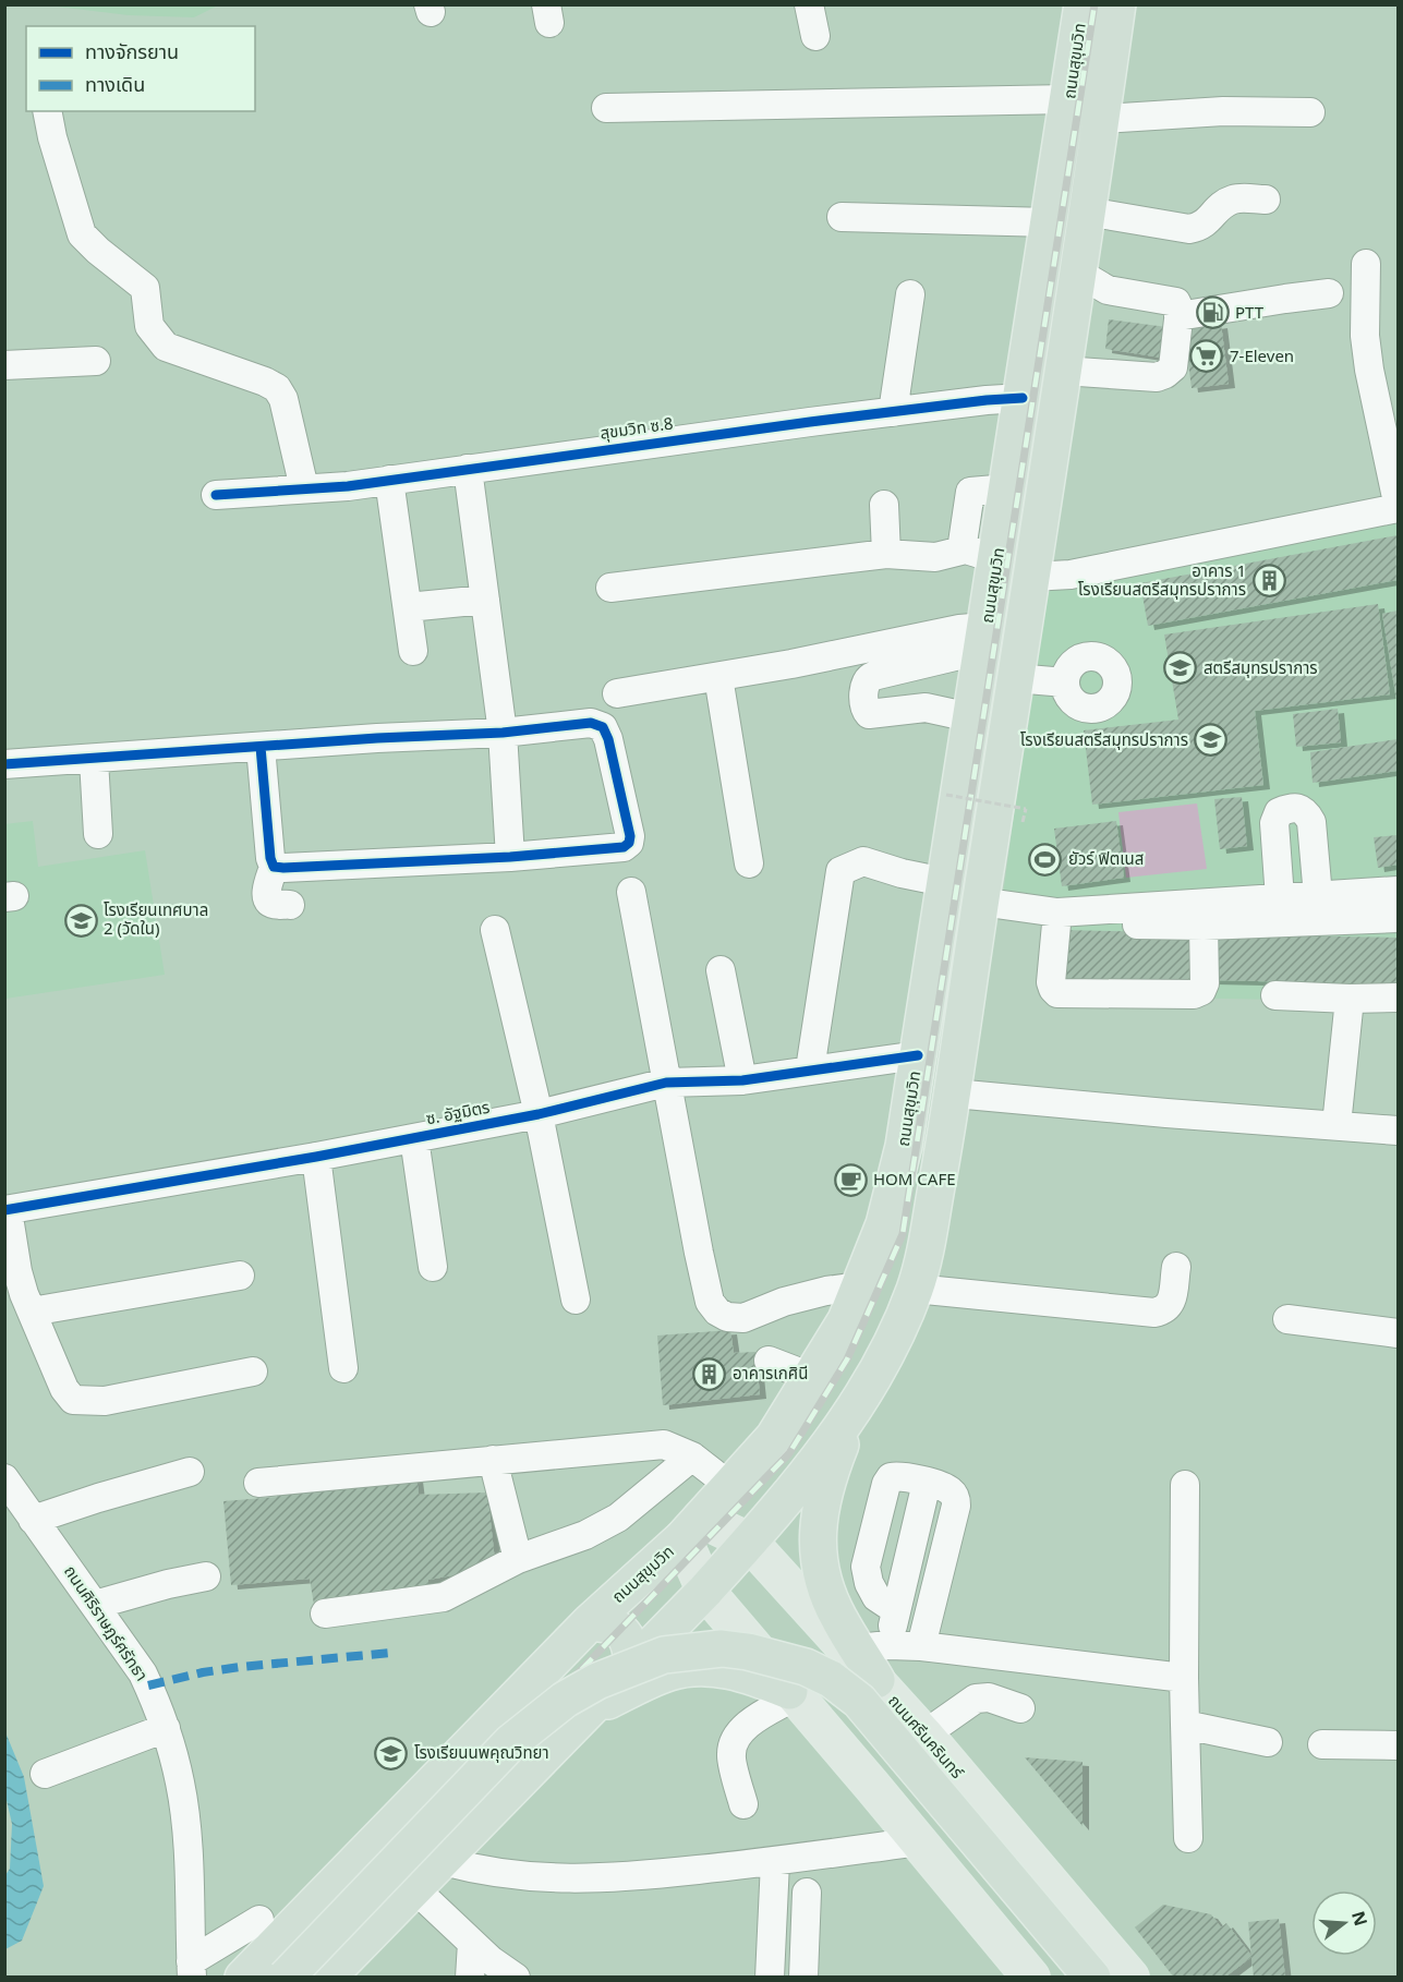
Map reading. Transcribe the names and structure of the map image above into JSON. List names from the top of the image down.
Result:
{
  "streets": {
    "highway": ["ถนนสุขุมวิท"],
    "main road": ["ถนนศรีนครินทร์"],
    "street": ["สุขมวิท ซ.8", "ซ. อัฐมิตร", "ถนนศิริราษฎร์ศรัทธา"]
  },
  "crossings": [
    ["ถนนสุขุมวิท", "สุขมวิท ซ.8"],
    ["ถนนสุขุมวิท", "ซ. อัฐมิตร"],
    ["ถนนสุขุมวิท", "ถนนศรีนครินทร์"]
  ],
  "places": {
    "fuel station": ["PTT"],
    "supermarket": ["7-Eleven"],
    "building": ["อาคาร 1 โรงเรียนสตรีสมุทรปราการ", "อาคารเกศินี"],
    "school or university": [
      "สตรีสมุทรปราการ",
      "โรงเรียนสตรีสมุทรปราการ",
      "โรงเรียนเทศบาล 2 (วัดใน)",
      "โรงเรียนนพคุณวิทยา"
    ],
    "sports": ["ยัวร์ ฟิตเนส"],
    "cafe": ["HOM CAFE"]
  },
  "legend": ["ทางจักรยาน", "ทางเดิน"],
  "north": "right"
}
